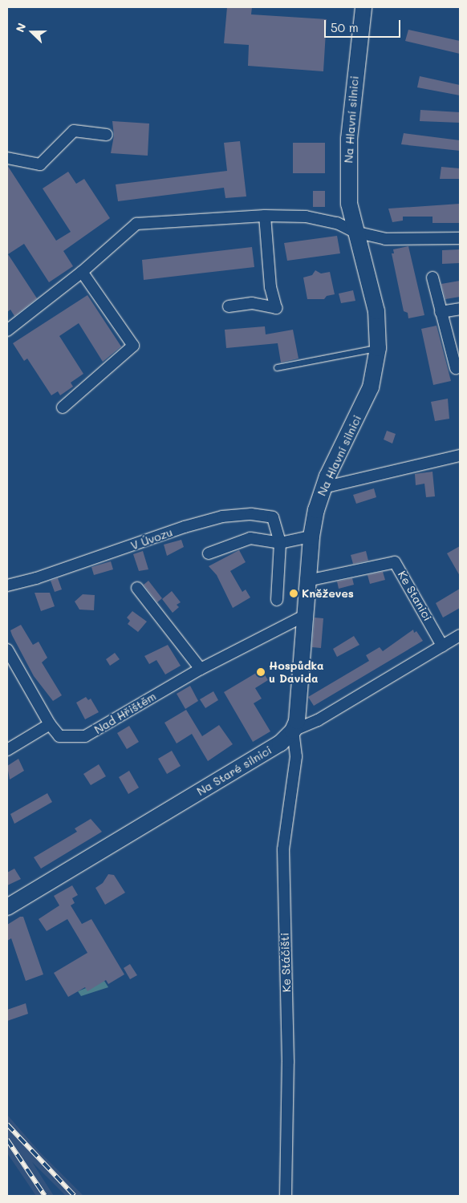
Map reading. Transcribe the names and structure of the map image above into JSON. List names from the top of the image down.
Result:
{
  "streets": {
    "street": [
      "Na Hlavní silnici",
      "V Úvozu",
      "Ke Stanici",
      "Nad Hřištěm",
      "Na Staré silnici",
      "Ke Stáčišti"
    ]
  },
  "crossings": [
    ["Na Hlavní silnici", "Ke Stanici"],
    ["Na Hlavní silnici", "Nad Hřištěm"],
    ["Na Hlavní silnici", "Na Staré silnici"],
    ["Na Hlavní silnici", "Ke Stáčišti"],
    ["Ke Stanici", "Na Staré silnici"],
    ["Na Staré silnici", "Ke Stáčišti"]
  ],
  "places": ["Kněževes", "Hospůdka u Davida"],
  "scale_bar": "50 m",
  "north": "left"
}
